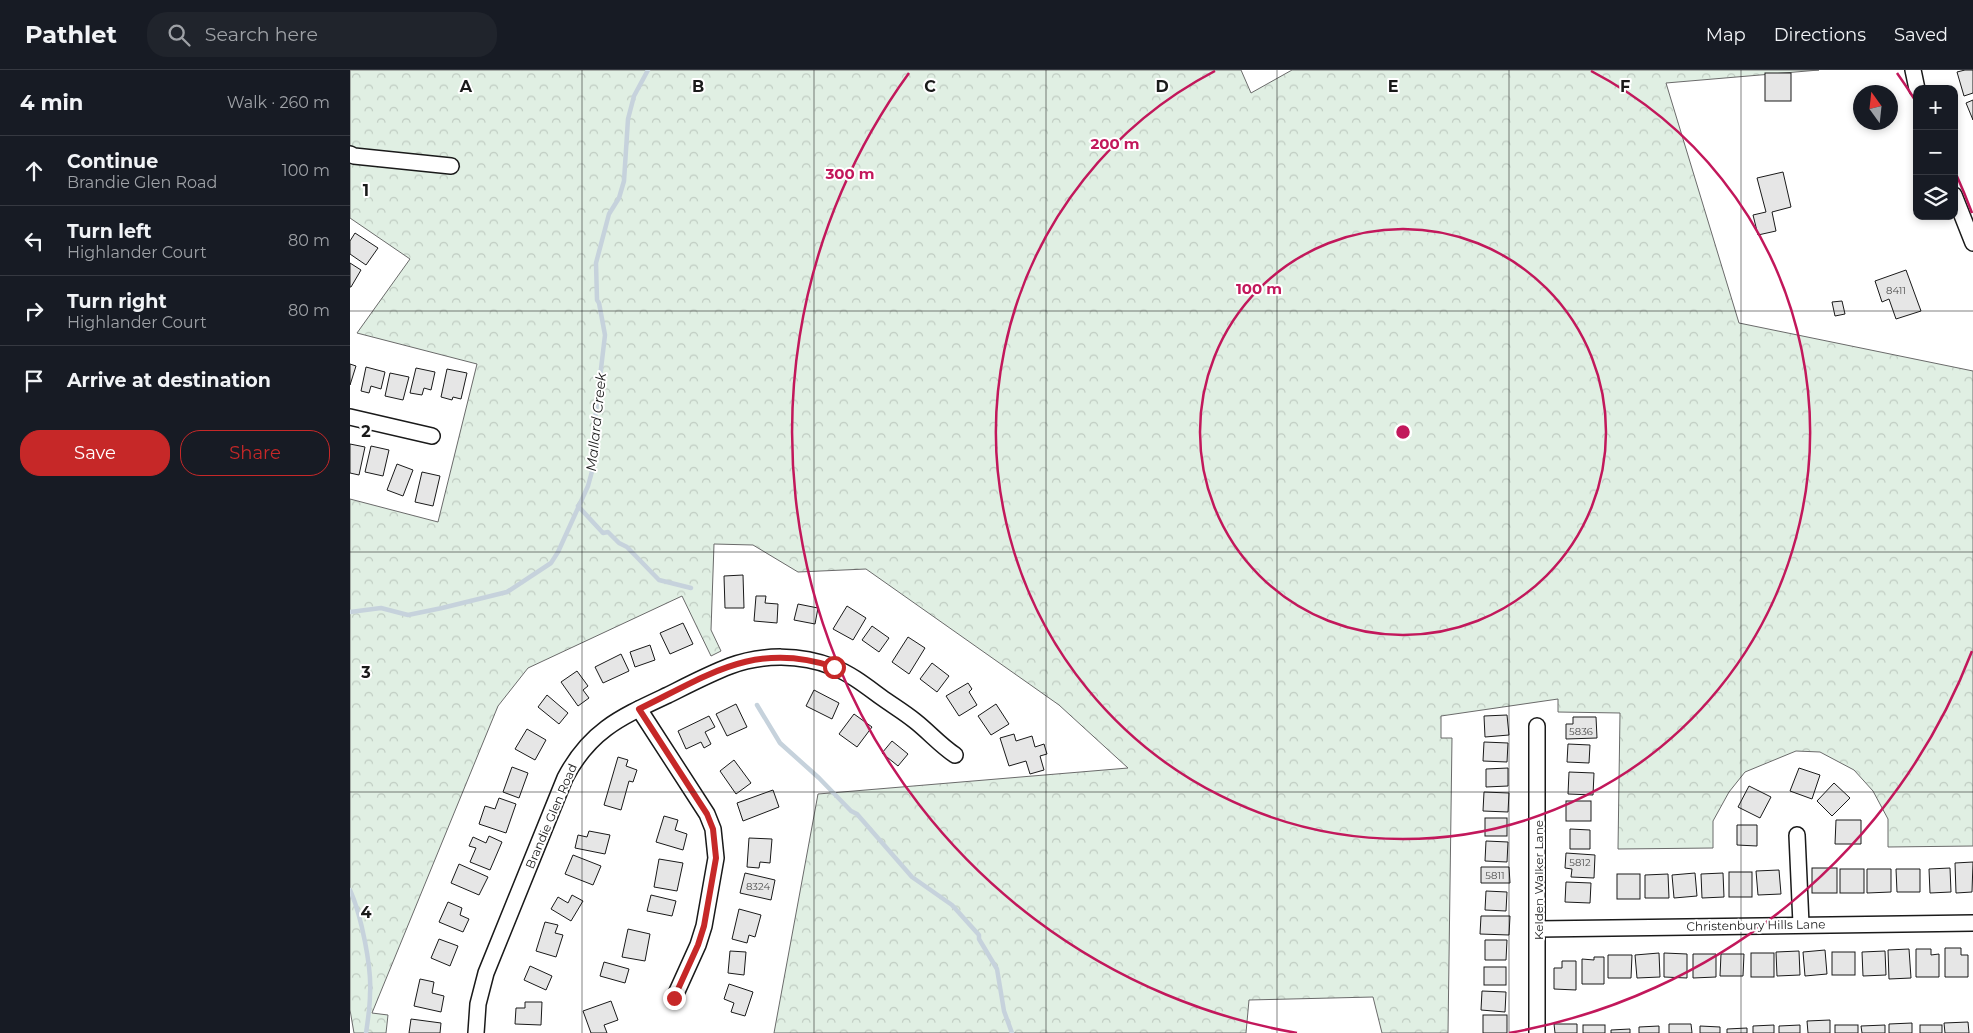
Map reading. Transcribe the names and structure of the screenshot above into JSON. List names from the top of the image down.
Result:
{
  "streets": {
    "street": ["Brandie Glen Road", "Kelden Walker Lane", "Christenbury Hills Lane"]
  },
  "crossings": [
    ["Kelden Walker Lane", "Christenbury Hills Lane"]
  ],
  "water": ["Mallard Creek"],
  "house_numbers": [
    "8411",
    "5836",
    "5812",
    "5811",
    "8324"
  ],
  "north": "top",
  "page": {
    "header": "Pathlet",
    "search": "Search here",
    "nav": ["Map", "Directions", "Saved"],
    "heading": ["4 min", "Walk · 260 m"],
    "map_buttons": ["+", "−"],
    "list": [
      ["Continue", "Brandie Glen Road", "100 m"],
      ["Turn left", "Highlander Court", "80 m"],
      ["Turn right", "Highlander Court", "80 m"],
      "Arrive at destination"
    ],
    "buttons": ["Save", "Share"]
  },
  "grid": {
    "columns": [
      "A",
      "B",
      "C",
      "D",
      "E",
      "F"
    ],
    "rows": [
      "1",
      "2",
      "3",
      "4"
    ]
  },
  "rings": ["200 m", "300 m", "100 m"]
}
